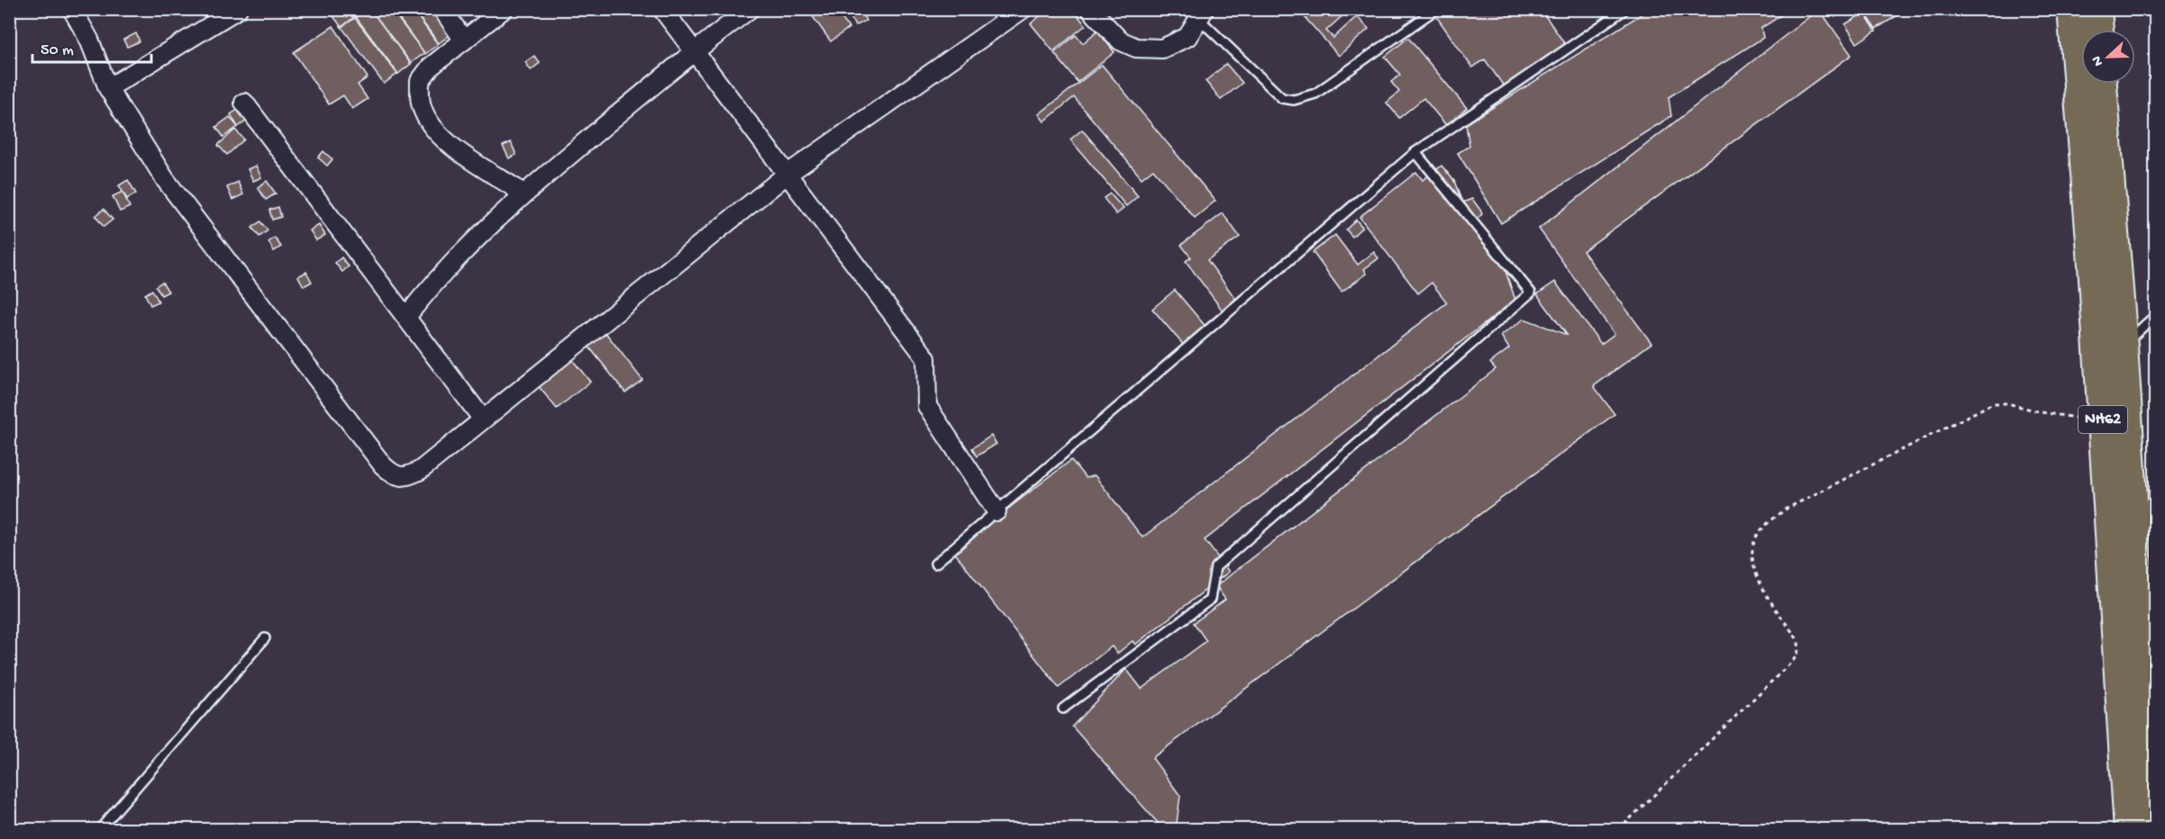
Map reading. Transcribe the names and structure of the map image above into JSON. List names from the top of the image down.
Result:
{
  "streets": {
    "highway": ["NH62"]
  },
  "scale_bar": "50 m",
  "north": "left"
}
